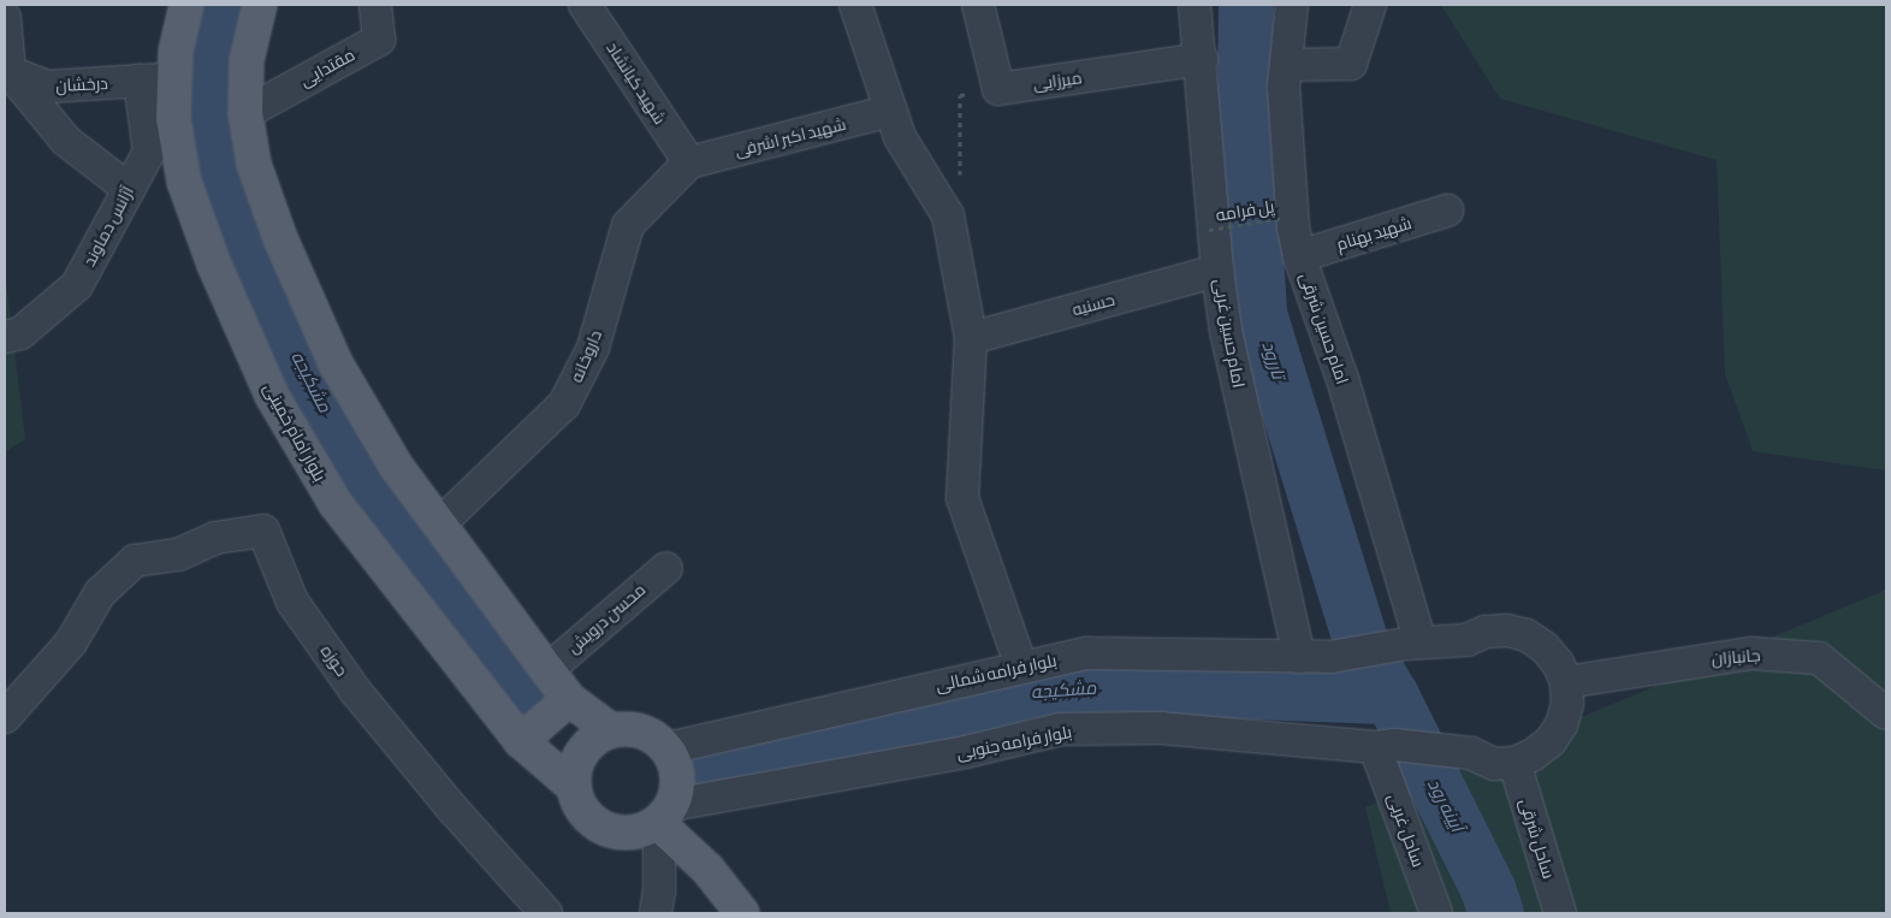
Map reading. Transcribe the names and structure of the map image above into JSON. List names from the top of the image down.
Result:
{
  "streets": {
    "main road": ["بلوار امام خمینی"],
    "street": [
      "مقتدایی",
      "میرزایی",
      "شهید کیانشاد",
      "درخشان",
      "شهید اکبر اشرفی",
      "آژانس دماوند",
      "شهید بهنام",
      "حسنیه",
      "امام حسین شرقی",
      "امام حسین غربی",
      "داروخانه",
      "محسن درویش",
      "جانبازان",
      "حوزه",
      "بلوار فرامه شمالی",
      "بلوار فرامه جنوبی",
      "ساحل غربی",
      "ساحل شرقی"
    ],
    "path": ["پل فرامه"]
  },
  "crossings": [
    ["میرزایی", "امام حسین غربی"],
    ["شهید کیانشاد", "شهید اکبر اشرفی"],
    ["شهید کیانشاد", "داروخانه"],
    ["درخشان", "آژانس دماوند"],
    ["درخشان", "بلوار امام خمینی"],
    ["شهید اکبر اشرفی", "داروخانه"],
    ["شهید بهنام", "امام حسین شرقی"],
    ["حسنیه", "امام حسین غربی"],
    ["امام حسین شرقی", "بلوار فرامه شمالی"],
    ["امام حسین غربی", "بلوار فرامه شمالی"],
    ["بلوار امام خمینی", "بلوار فرامه شمالی"],
    ["بلوار امام خمینی", "بلوار فرامه جنوبی"],
    ["جانبازان", "بلوار فرامه شمالی"],
    ["بلوار فرامه شمالی", "بلوار فرامه جنوبی"],
    ["بلوار فرامه جنوبی", "ساحل غربی"],
    ["بلوار فرامه جنوبی", "ساحل شرقی"]
  ],
  "water": ["تاررود", "مشکیجه", "آیینه رود"]
}
